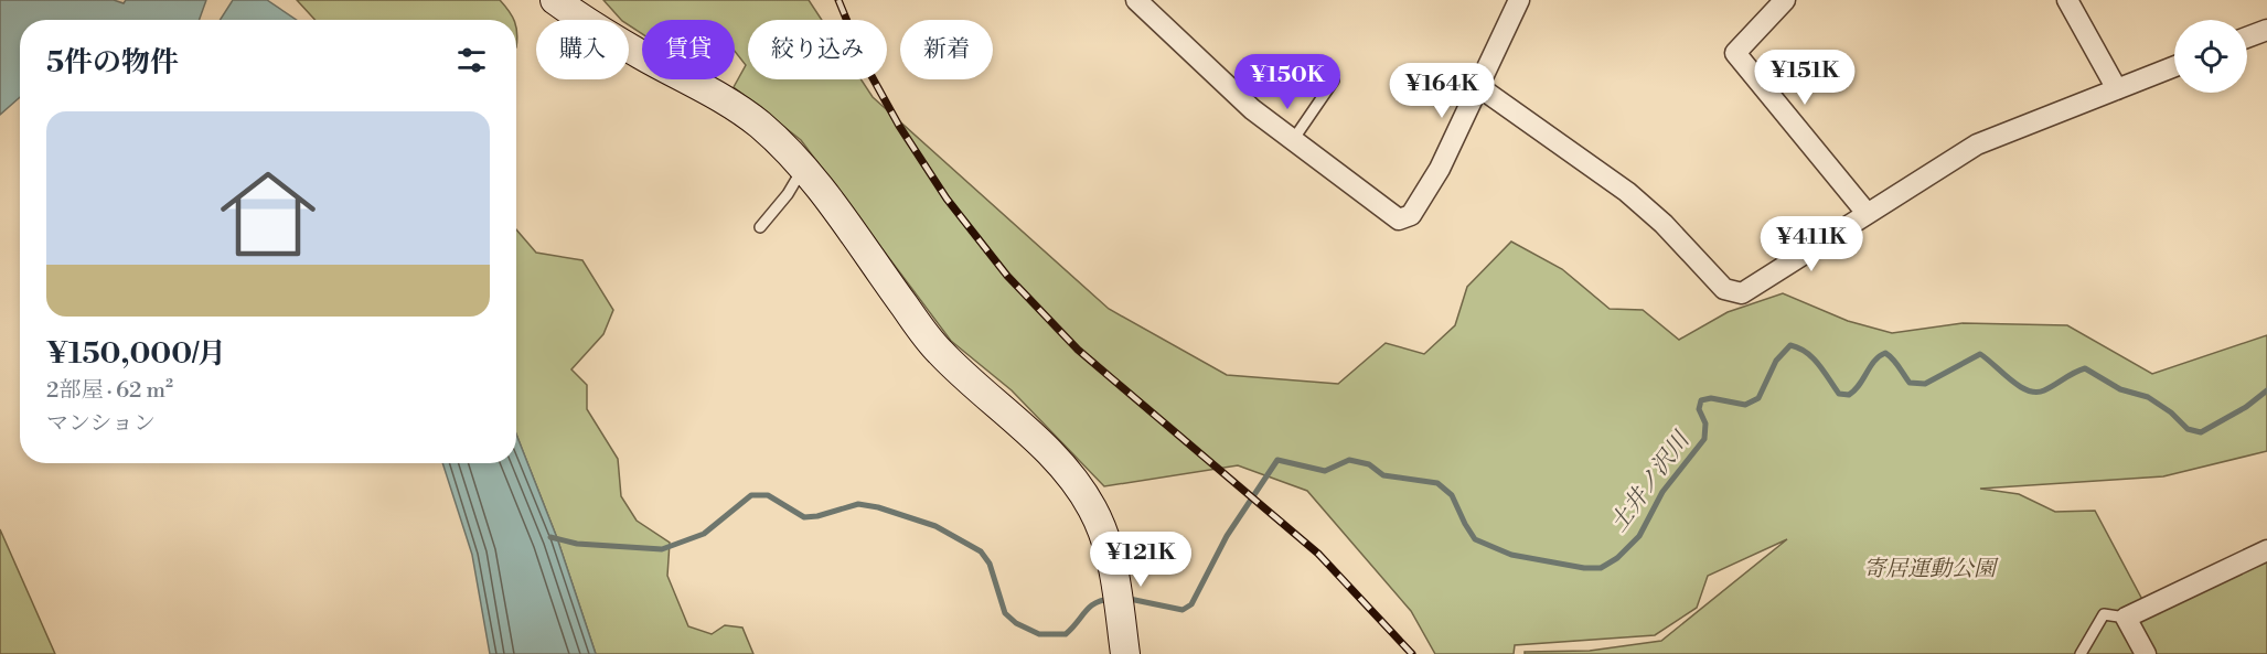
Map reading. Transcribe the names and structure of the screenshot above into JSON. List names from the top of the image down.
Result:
{
  "water": ["土井ノ沢川"],
  "parks": ["寄居運動公園"],
  "page": {
    "chip": [
      "購入",
      "賃貸",
      "絞り込み",
      "新着"
    ],
    "heading": "5件の物件",
    "price": [
      "¥151K",
      "¥150K",
      "¥164K",
      "¥411K",
      "¥121K"
    ],
    "list": [
      {
        "name": "¥150,000/月",
        "note": "2部屋 · 62 m² · マンション"
      }
    ]
  }
}
